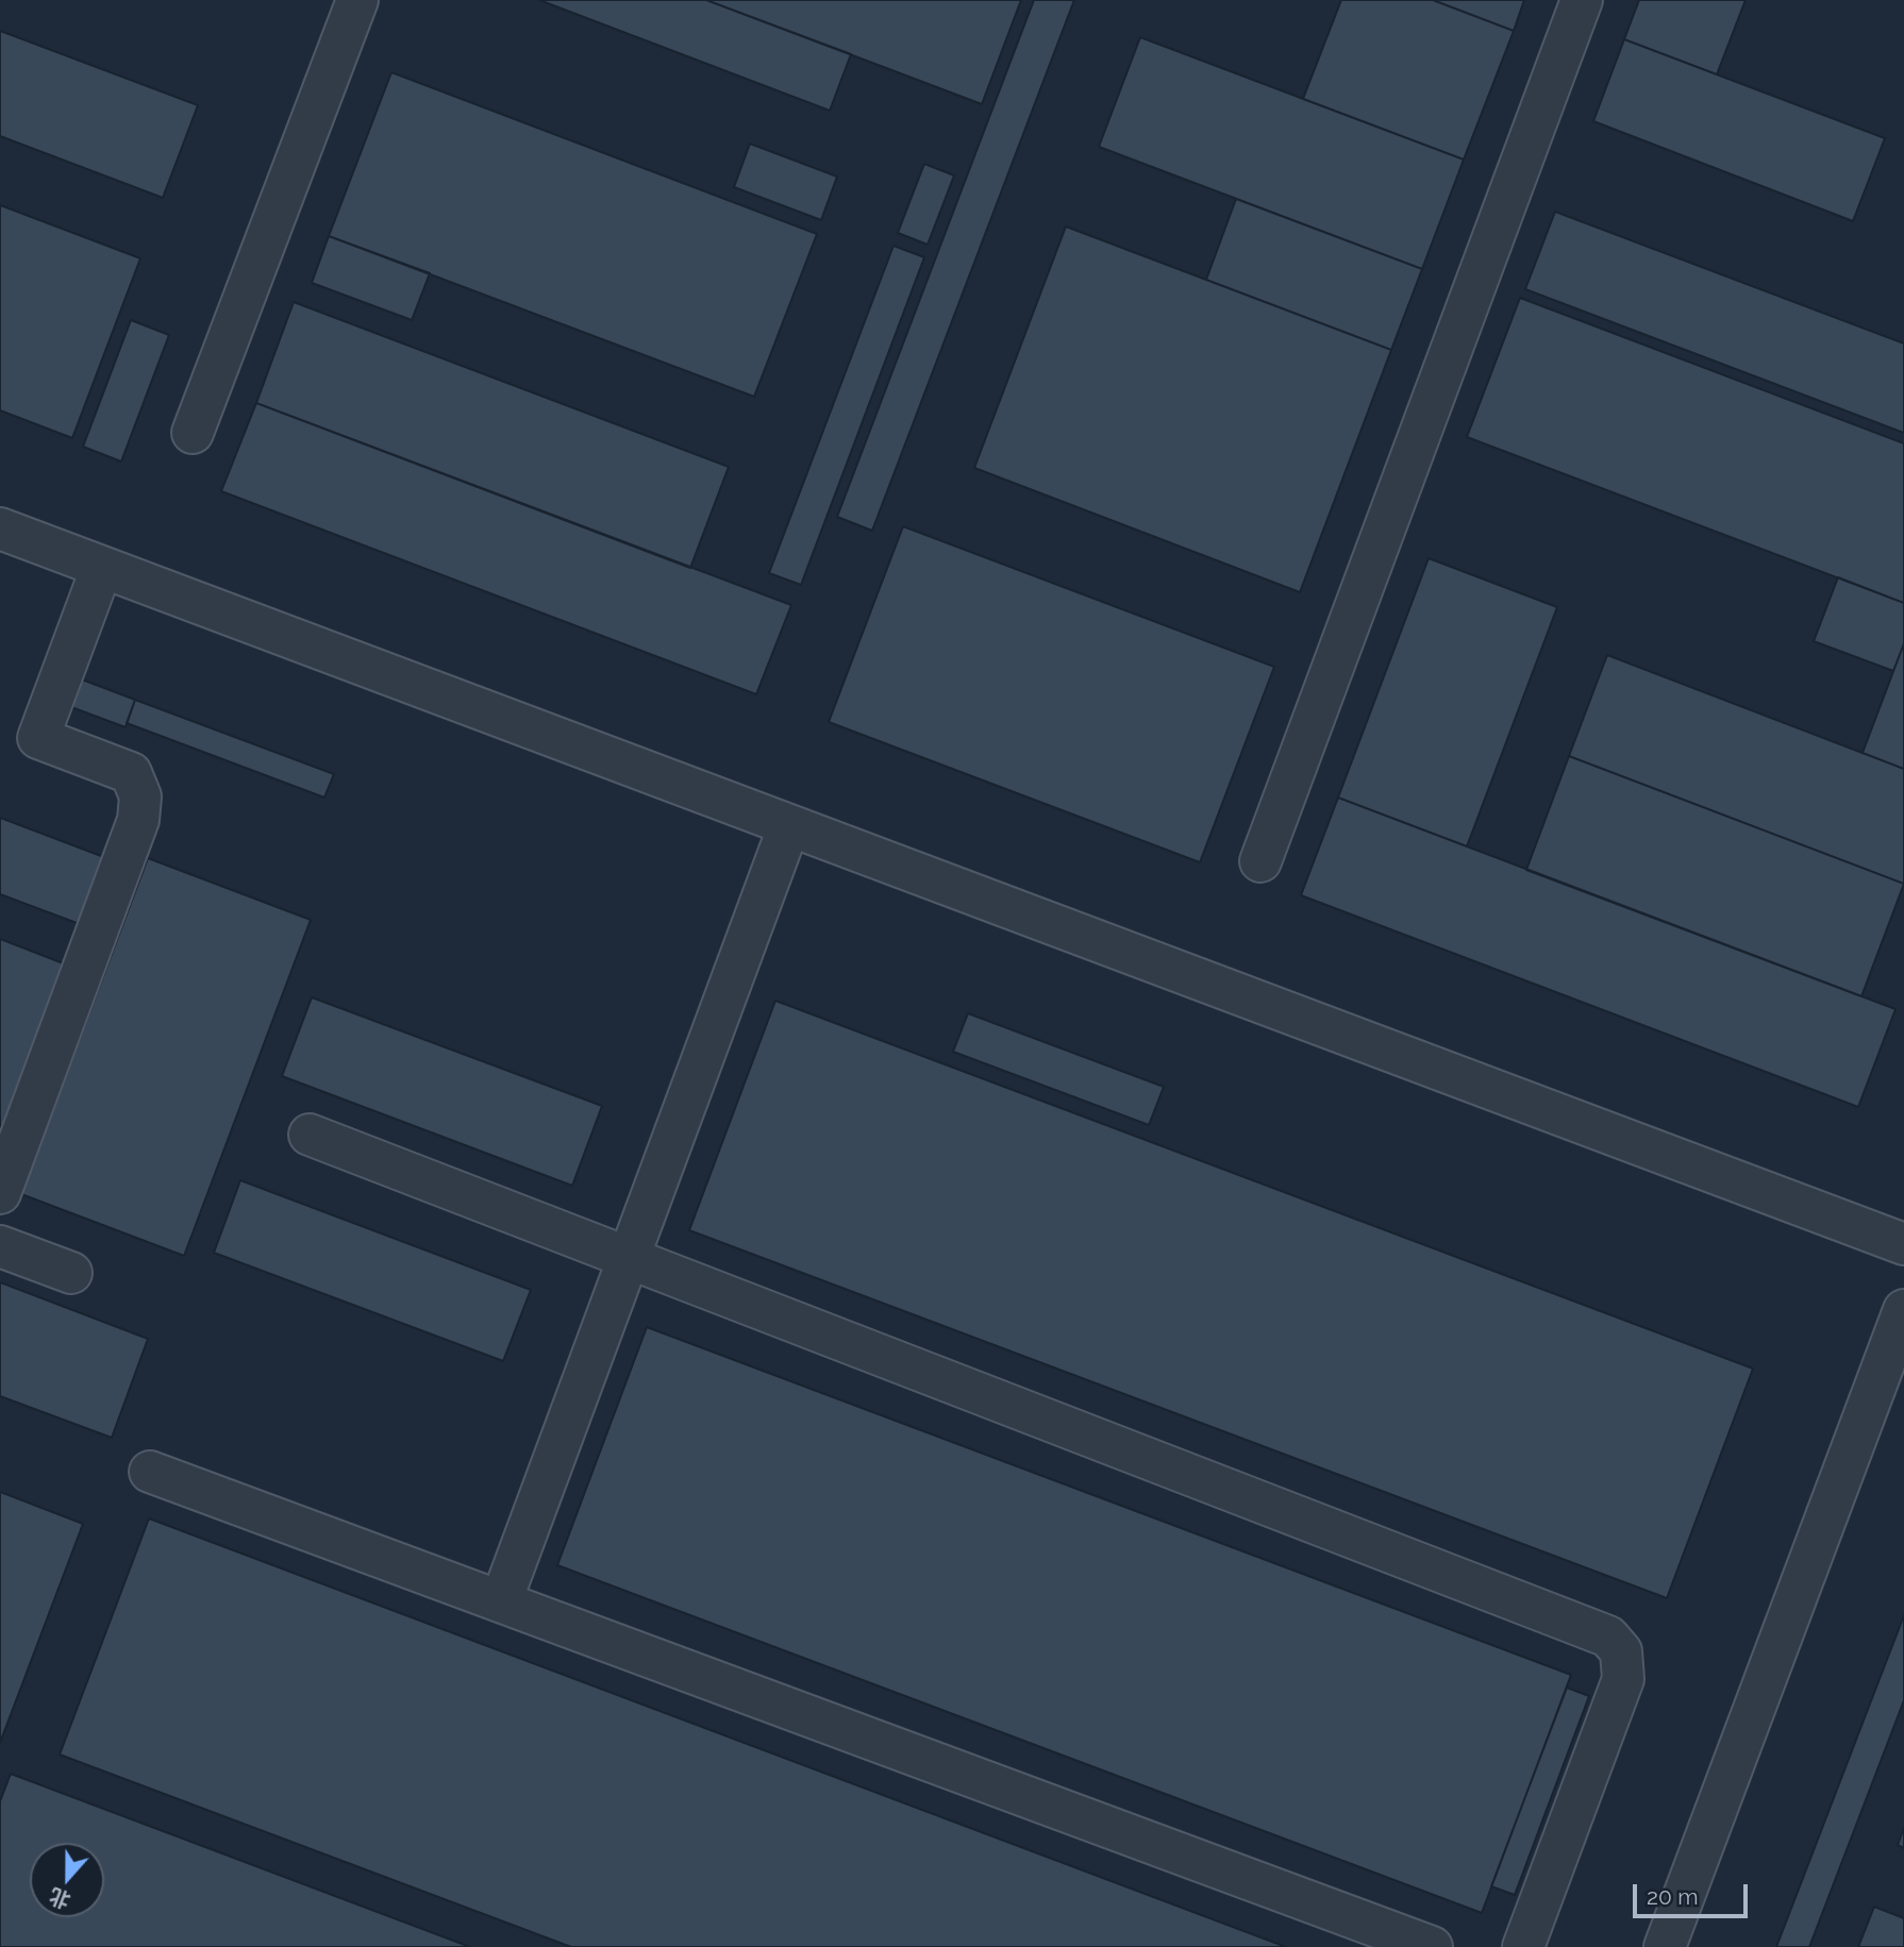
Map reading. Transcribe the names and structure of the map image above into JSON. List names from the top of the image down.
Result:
{
  "scale_bar": "20 m",
  "north": "bottom"
}
